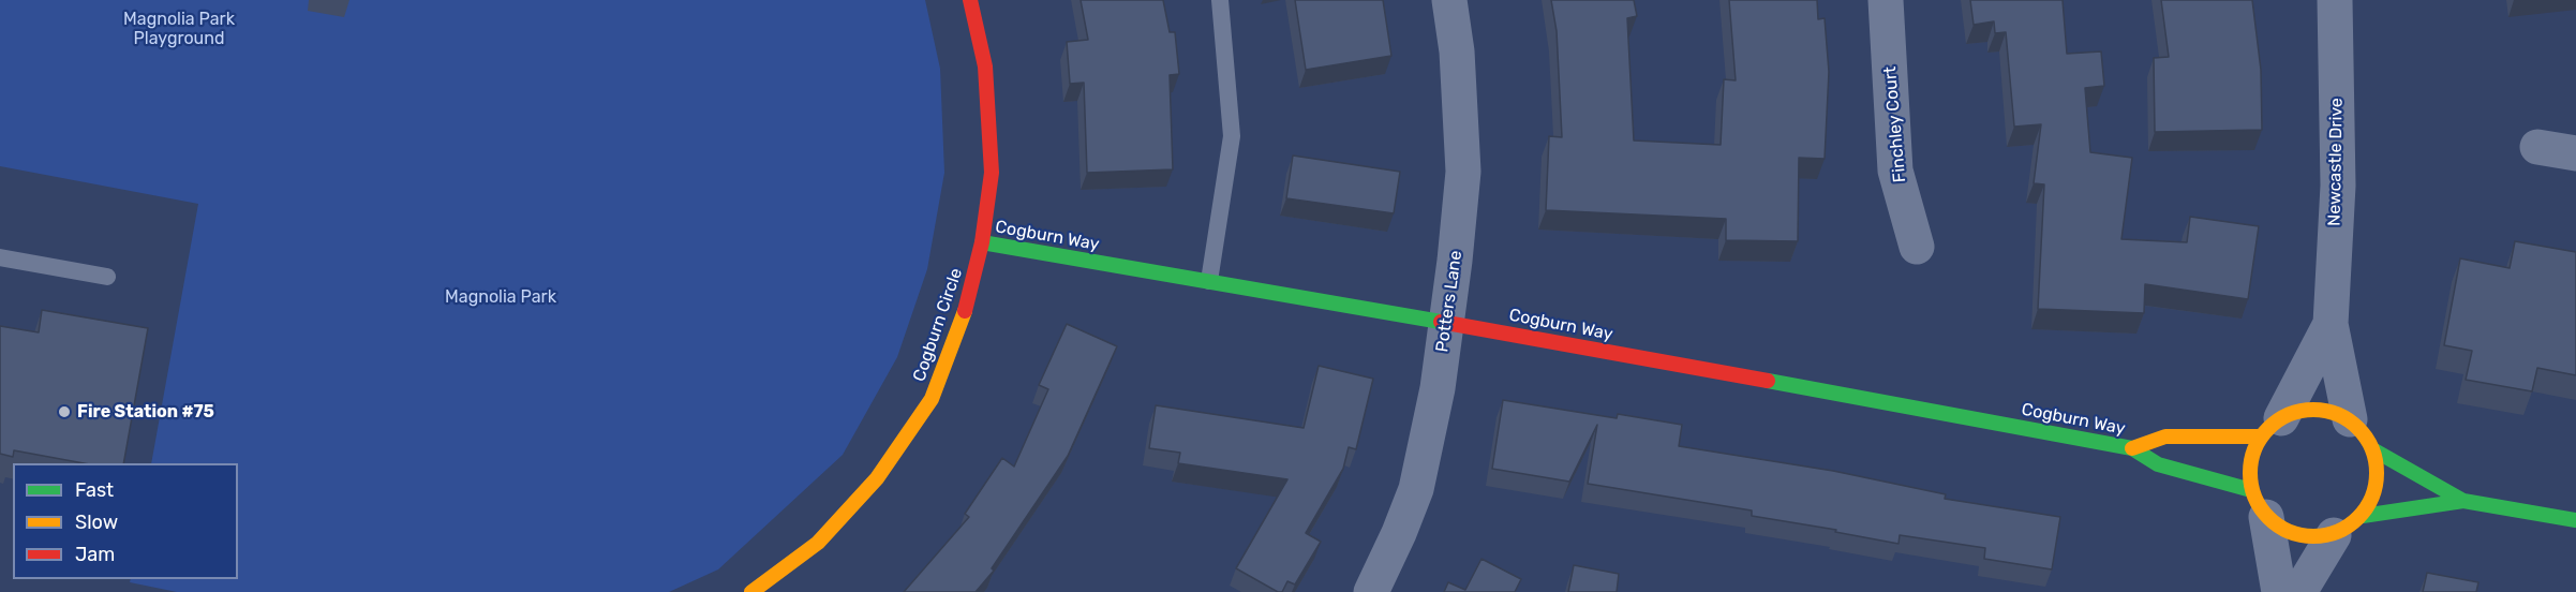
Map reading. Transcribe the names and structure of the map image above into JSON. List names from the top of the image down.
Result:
{
  "streets": {
    "street": [
      "Finchley Court",
      "Newcastle Drive",
      "Cogburn Way",
      "Potters Lane",
      "Cogburn Circle"
    ]
  },
  "crossings": [
    ["Newcastle Drive", "Cogburn Way"],
    ["Cogburn Way", "Potters Lane"],
    ["Cogburn Way", "Cogburn Circle"]
  ],
  "parks": ["Magnolia Park Playground", "Magnolia Park"],
  "places": ["Fire Station #75"],
  "legend": ["Fast", "Slow", "Jam"]
}
